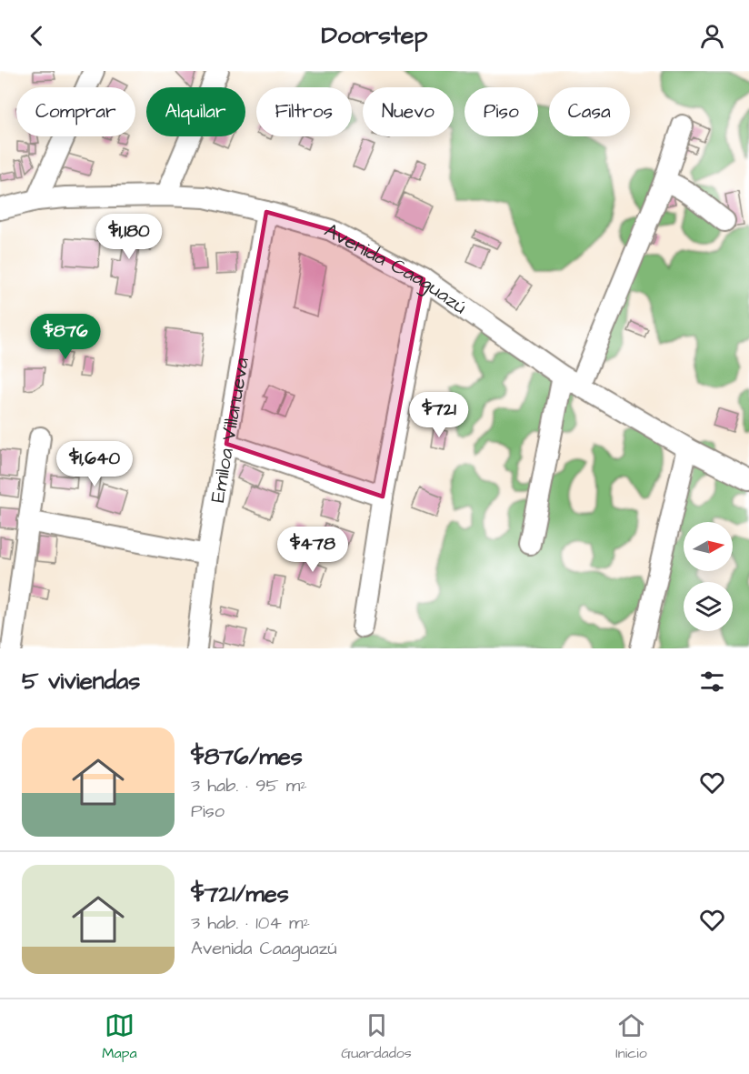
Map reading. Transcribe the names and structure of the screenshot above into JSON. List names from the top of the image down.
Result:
{
  "streets": {
    "street": ["Avenida Caaguazú", "Emiloa Villanueva"]
  },
  "crossings": [
    ["Avenida Caaguazú", "Emiloa Villanueva"]
  ],
  "north": "right",
  "page": {
    "header": "Doorstep",
    "chip": [
      "Comprar",
      "Alquilar",
      "Filtros",
      "Nuevo",
      "Piso",
      "Casa"
    ],
    "price": [
      "$1,180",
      "$876",
      "$721",
      "$1,640",
      "$478"
    ],
    "heading": "5 viviendas",
    "list": [
      {
        "name": "$876/mes",
        "note": "3 hab. · 95 m² · Piso"
      },
      {
        "name": "$721/mes",
        "note": "3 hab. · 104 m² · Avenida Caaguazú"
      }
    ],
    "tabs": ["Mapa", "Guardados", "Inicio"]
  }
}
